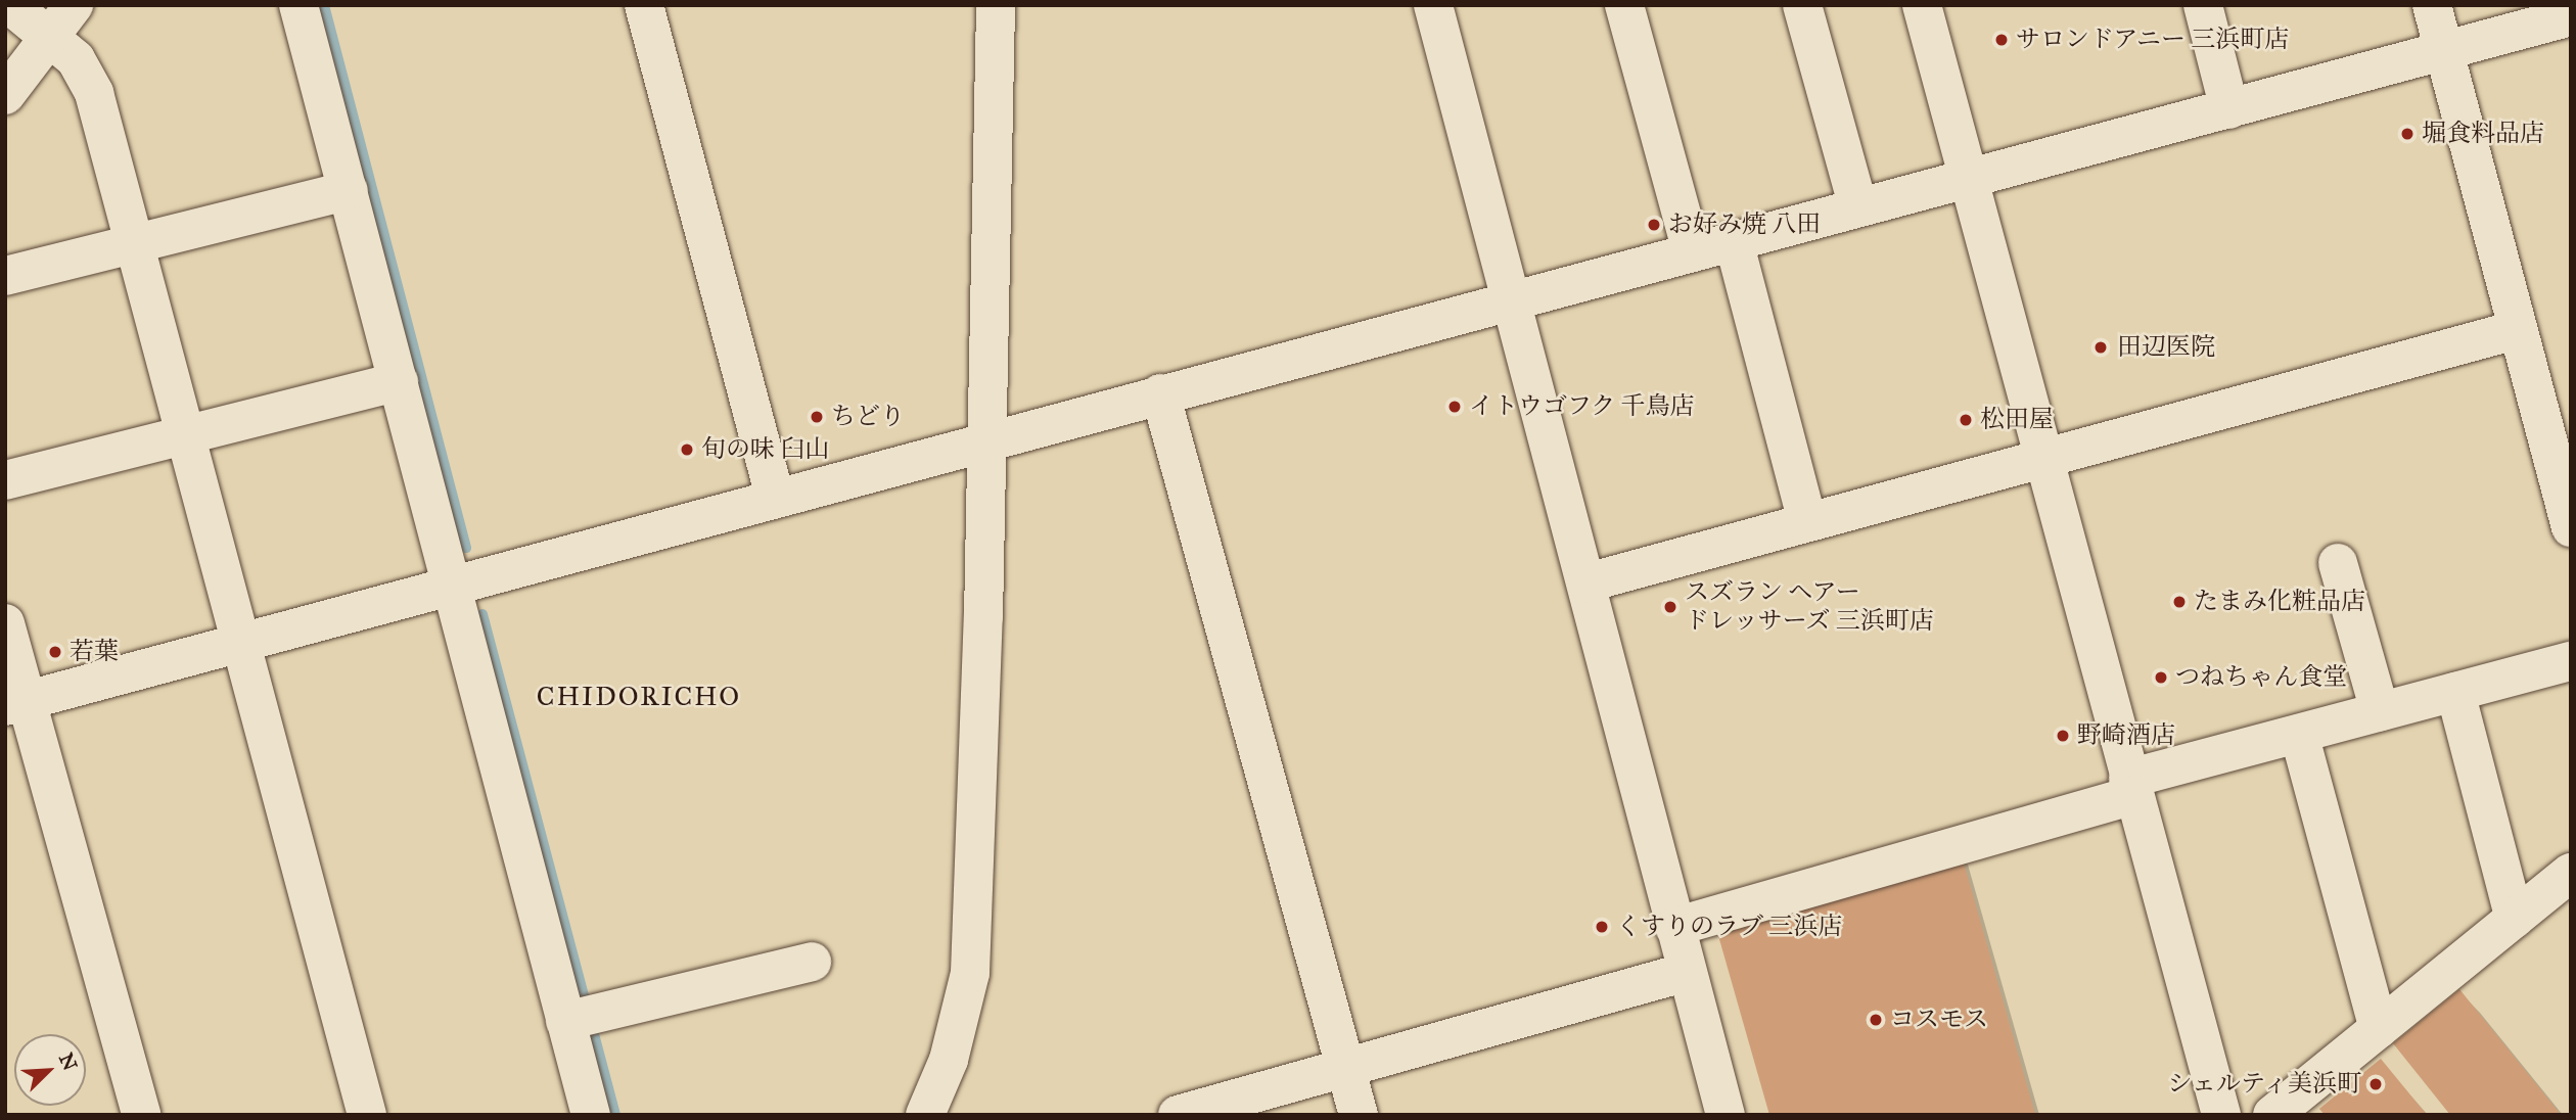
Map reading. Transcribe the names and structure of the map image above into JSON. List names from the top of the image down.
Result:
{
  "districts": ["CHIDORICHO"],
  "places": [
    "サロンドアニー 三浜町店",
    "堀食料品店",
    "お好み焼 八田",
    "田辺医院",
    "イトウゴフク 千鳥店",
    "ちどり",
    "松田屋",
    "旬の味 臼山",
    "たまみ化粧品店",
    "スズラン ヘアー ドレッサーズ 三浜町店",
    "若葉",
    "つねちゃん食堂",
    "野崎酒店",
    "くすりのラブ 三浜店",
    "コスモス",
    "シェルティ美浜町"
  ],
  "north": "top right"
}
